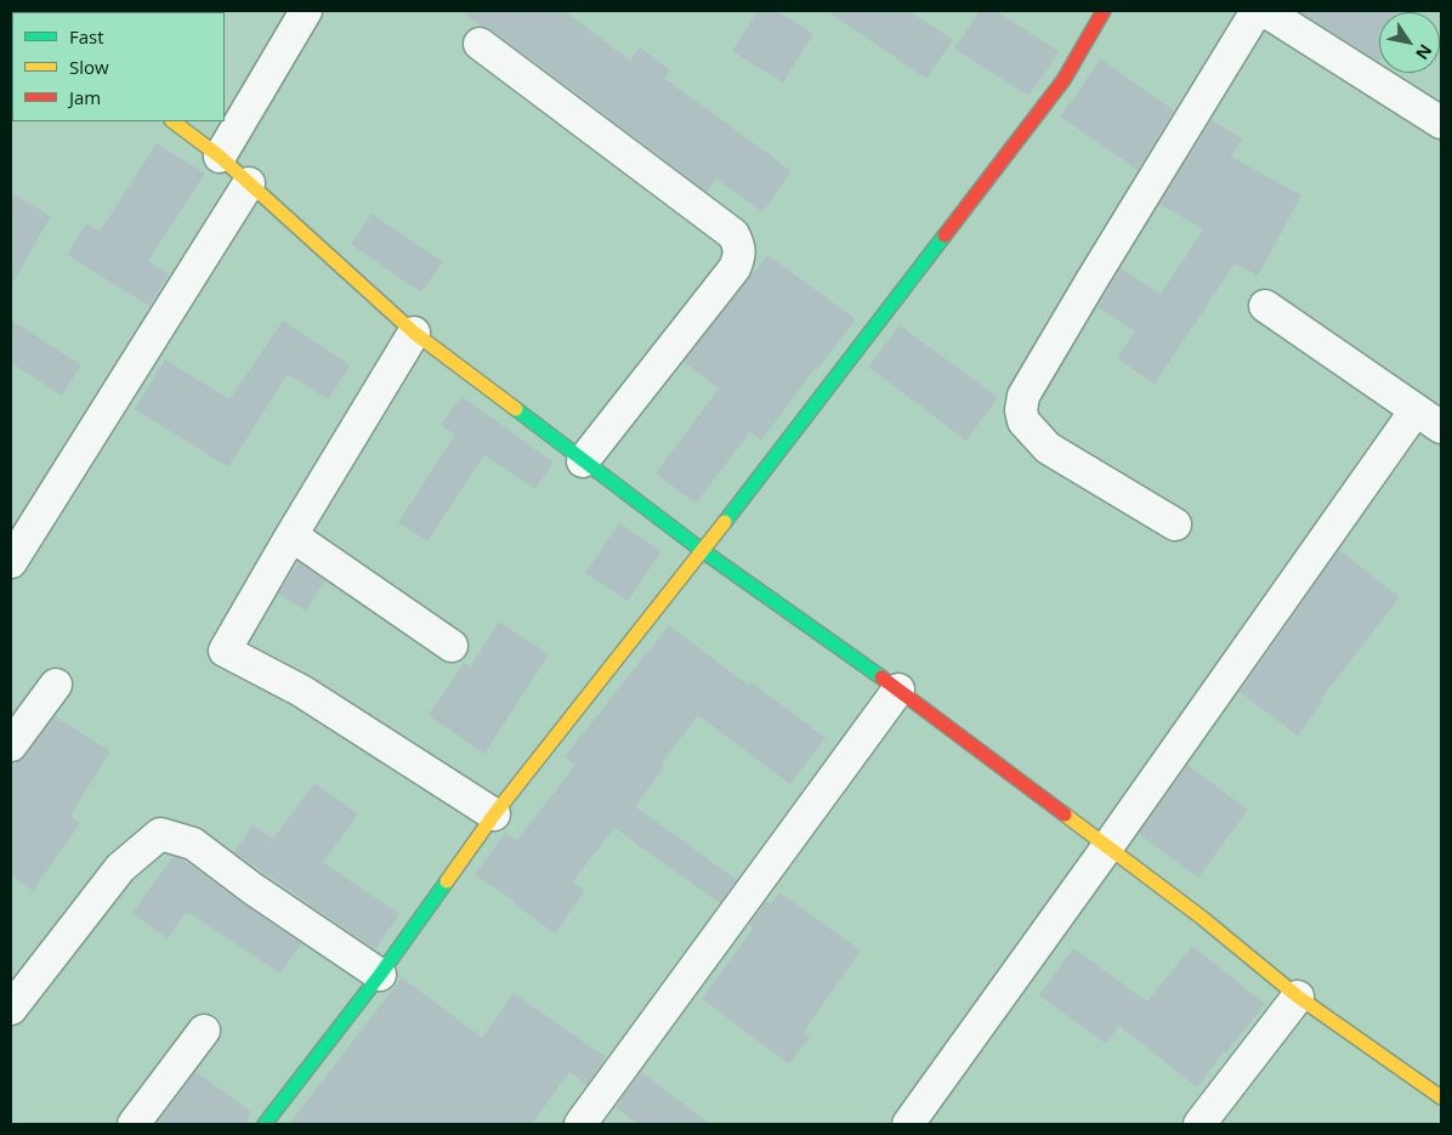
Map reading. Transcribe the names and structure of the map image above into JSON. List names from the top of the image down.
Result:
{
  "legend": ["Fast", "Slow", "Jam"],
  "north": "bottom right"
}
